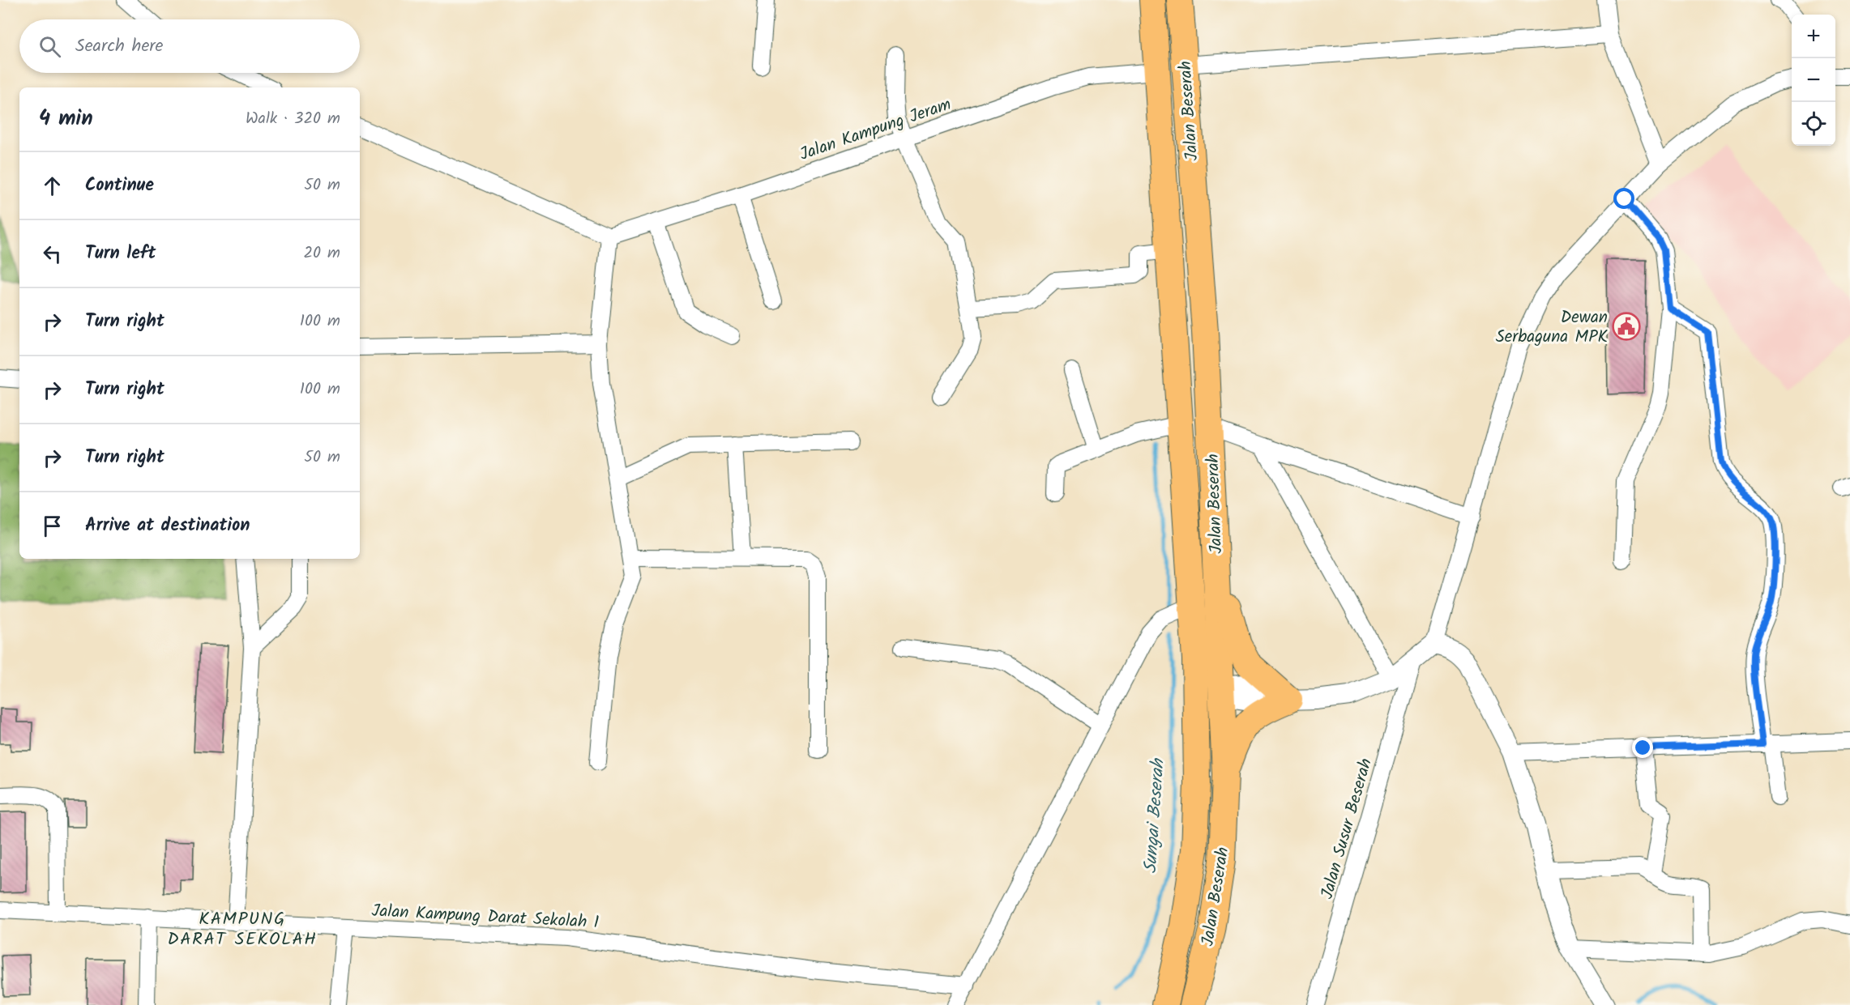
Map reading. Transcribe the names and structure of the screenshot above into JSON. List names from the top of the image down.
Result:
{
  "streets": {
    "highway": ["Jalan Beserah"],
    "street": ["Jalan Kampung Jeram", "Jalan Susur Beserah", "Jalan Kampung Darat Sekolah 1"]
  },
  "crossings": [
    ["Jalan Beserah", "Jalan Kampung Jeram"]
  ],
  "districts": ["KAMPUNG DARAT SEKOLAH"],
  "water": ["Sungai Beserah"],
  "places": {
    "public building": ["Dewan Serbaguna MPK"]
  },
  "page": {
    "map_buttons": ["+", "−"],
    "search": "Search here",
    "heading": ["4 min", "Walk · 320 m"],
    "list": [
      ["Continue", "50 m"],
      ["Turn left", "20 m"],
      ["Turn right", "100 m"],
      ["Turn right", "100 m"],
      ["Turn right", "50 m"],
      "Arrive at destination"
    ]
  }
}
